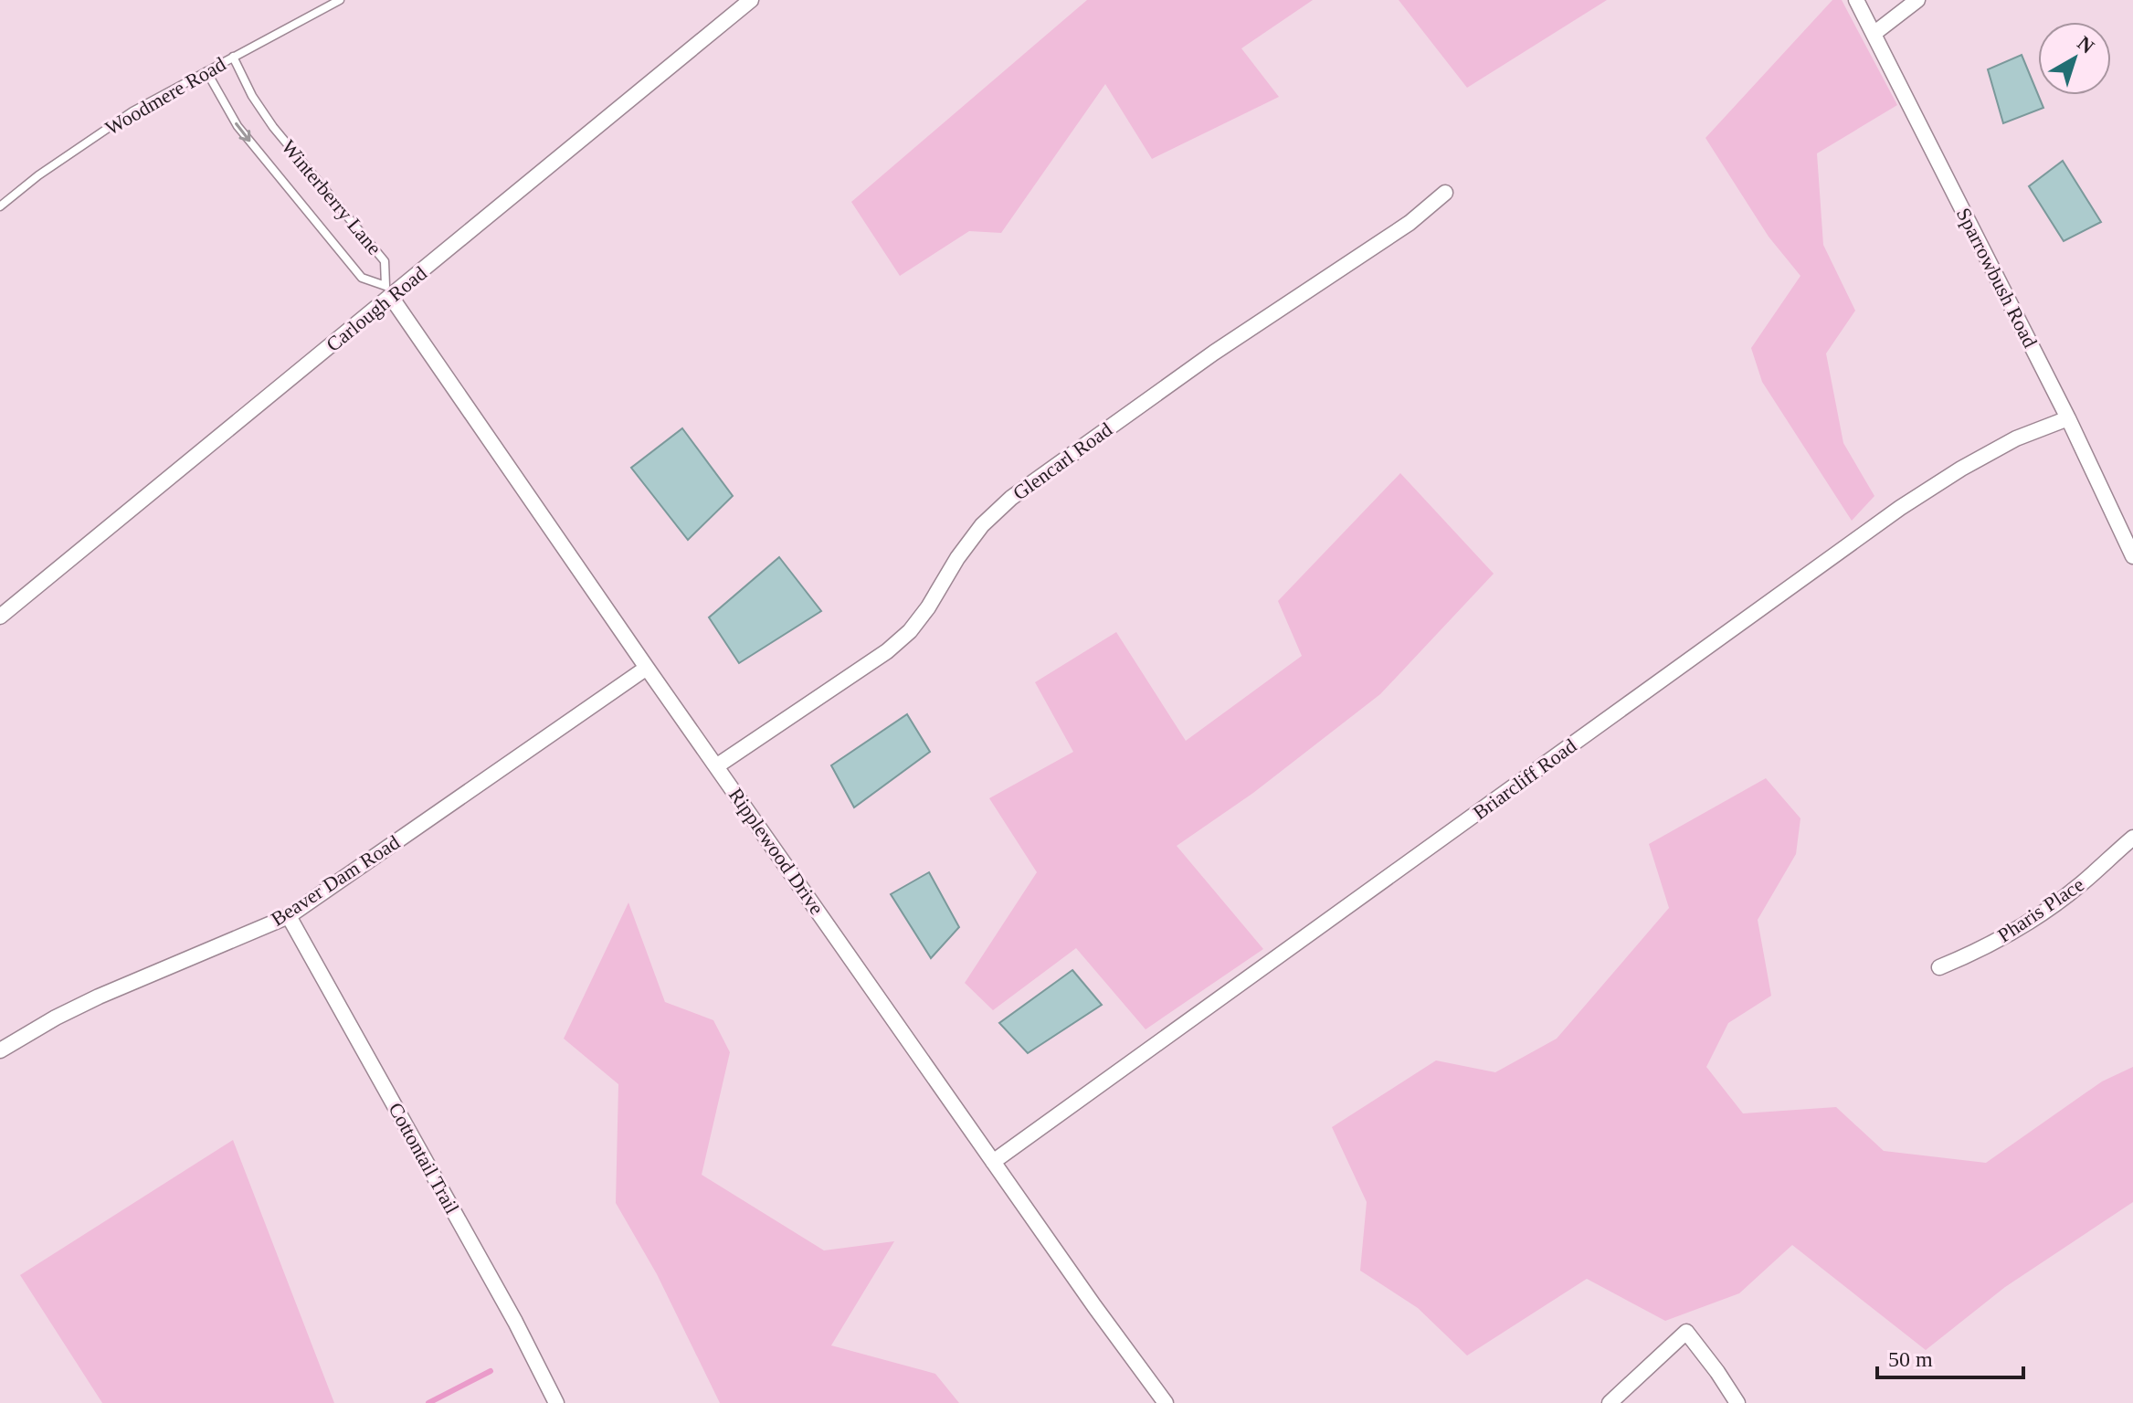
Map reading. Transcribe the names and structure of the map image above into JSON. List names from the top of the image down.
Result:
{
  "streets": {
    "street": [
      "Sparrowbush Road",
      "Carlough Road",
      "Glencarl Road",
      "Briarcliff Road",
      "Ripplewood Drive",
      "Beaver Dam Road",
      "Pharis Place",
      "Cottontail Trail"
    ],
    "lane": ["Woodmere Road", "Winterberry Lane"]
  },
  "crossings": [
    ["Woodmere Road", "Winterberry Lane"],
    ["Winterberry Lane", "Carlough Road"],
    ["Winterberry Lane", "Ripplewood Drive"],
    ["Sparrowbush Road", "Briarcliff Road"],
    ["Carlough Road", "Ripplewood Drive"],
    ["Glencarl Road", "Ripplewood Drive"],
    ["Briarcliff Road", "Ripplewood Drive"],
    ["Ripplewood Drive", "Beaver Dam Road"],
    ["Beaver Dam Road", "Cottontail Trail"]
  ],
  "scale_bar": "50 m",
  "north": "top right"
}
